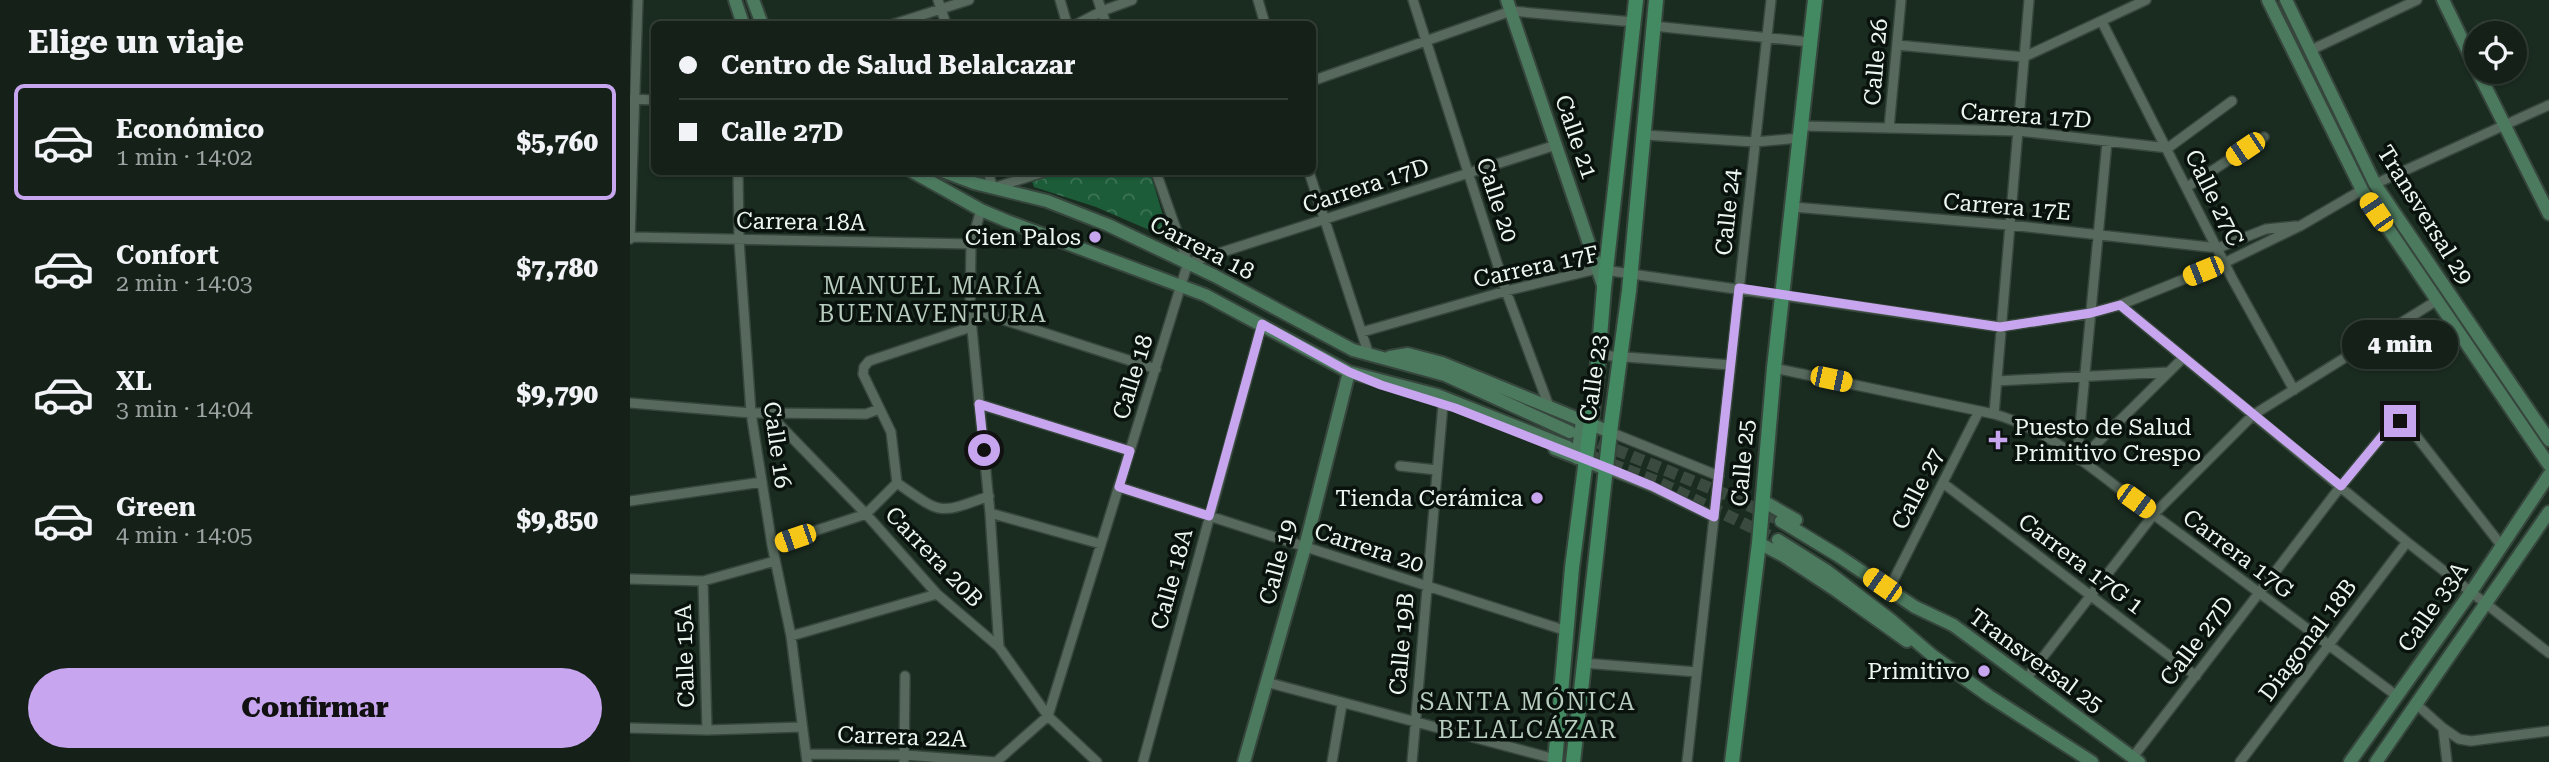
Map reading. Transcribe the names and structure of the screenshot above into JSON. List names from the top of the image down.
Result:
{
  "streets": {
    "main road": [
      "Calle 21",
      "Transversal 29",
      "Carrera 18",
      "Calle 23",
      "Calle 25",
      "Calle 19",
      "Calle 33A",
      "Transversal 25"
    ],
    "street": [
      "Calle 26",
      "Carrera 17D",
      "Calle 27C",
      "Calle 20",
      "Carrera 17E",
      "Calle 24",
      "Carrera 18A",
      "Carrera 17F",
      "Calle 18",
      "Calle 16",
      "Calle 27",
      "Carrera 20",
      "Carrera 17G",
      "Carrera 20B",
      "Carrera 17G 1",
      "Calle 18A",
      "Diagonal 18B",
      "Calle 27D",
      "Calle 19B",
      "Calle 15A",
      "Carrera 22A"
    ]
  },
  "crossings": [
    ["Calle 26", "Carrera 17D"],
    ["Carrera 17D", "Calle 21"],
    ["Carrera 17D", "Calle 27C"],
    ["Carrera 17D", "Calle 20"],
    ["Carrera 17D", "Calle 24"],
    ["Carrera 17D", "Carrera 18"],
    ["Carrera 17D", "Calle 18"],
    ["Carrera 17D", "Calle 23"],
    ["Carrera 17D", "Calle 25"],
    ["Calle 21", "Carrera 17F"],
    ["Calle 21", "Calle 23"],
    ["Calle 27C", "Carrera 17E"],
    ["Calle 27C", "Carrera 17F"],
    ["Calle 20", "Carrera 18"],
    ["Calle 20", "Carrera 17F"],
    ["Carrera 17E", "Calle 25"],
    ["Calle 24", "Carrera 18"],
    ["Calle 24", "Carrera 17F"],
    ["Transversal 29", "Carrera 17F"],
    ["Carrera 18A", "Calle 16"],
    ["Carrera 18", "Calle 18"],
    ["Carrera 18", "Calle 23"],
    ["Carrera 18", "Calle 19"],
    ["Carrera 18", "Calle 18A"],
    ["Carrera 18", "Calle 19B"],
    ["Carrera 17F", "Calle 23"],
    ["Carrera 17F", "Calle 25"],
    ["Calle 18", "Carrera 20"],
    ["Calle 18", "Carrera 20B"],
    ["Calle 23", "Carrera 20"],
    ["Calle 16", "Carrera 22A"],
    ["Calle 25", "Carrera 17G"],
    ["Calle 27", "Carrera 17G"],
    ["Calle 27", "Carrera 17G 1"],
    ["Carrera 20", "Calle 19"],
    ["Carrera 20", "Calle 18A"],
    ["Carrera 20", "Calle 19B"],
    ["Carrera 17G", "Calle 33A"],
    ["Carrera 17G", "Diagonal 18B"],
    ["Carrera 17G", "Calle 27D"],
    ["Carrera 17G 1", "Calle 27D"],
    ["Calle 33A", "Calle 27D"],
    ["Calle 27D", "Transversal 25"]
  ],
  "districts": ["MANUEL MARÍA BUENAVENTURA", "SANTA MÓNICA BELALCÁZAR"],
  "places": {
    "other": ["Cien Palos", "Tienda Cerámica", "Primitivo"],
    "health": ["Puesto de Salud Primitivo Crespo"]
  },
  "page": {
    "heading": "Elige un viaje",
    "banner": ["Centro de Salud Belalcazar", "Calle 27D"],
    "list": [
      {
        "name": "Económico",
        "note": "1 min · 14:02",
        "value": "$5,760"
      },
      {
        "name": "Confort",
        "note": "2 min · 14:03",
        "value": "$7,780"
      },
      {
        "name": "XL",
        "note": "3 min · 14:04",
        "value": "$9,790"
      },
      {
        "name": "Green",
        "note": "4 min · 14:05",
        "value": "$9,850"
      }
    ],
    "bubble": "4 min",
    "buttons": "Confirmar"
  }
}
